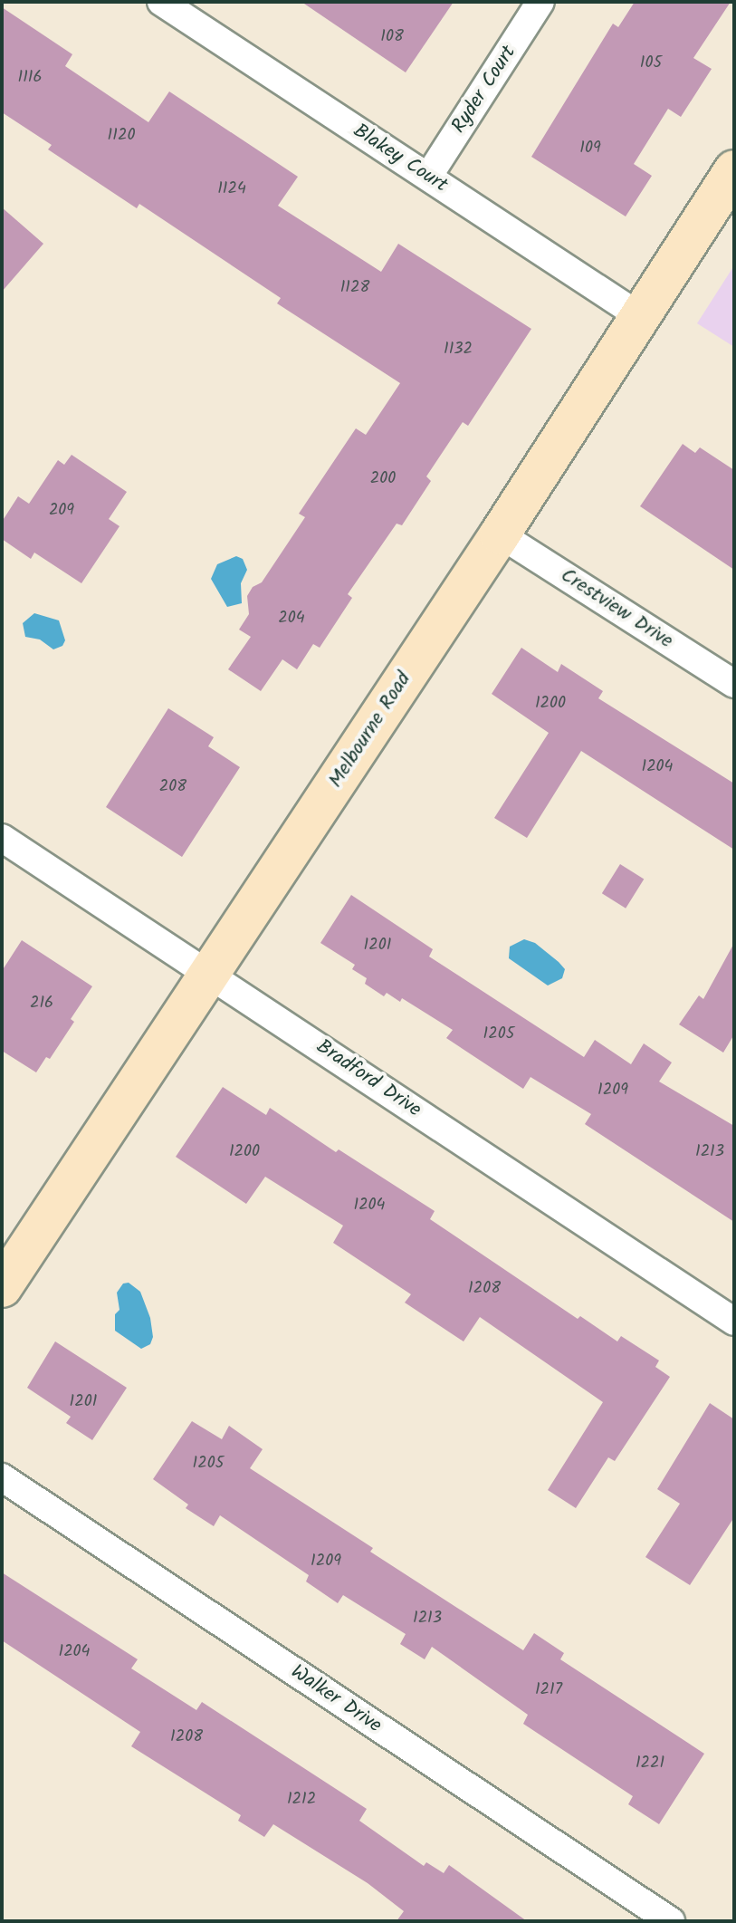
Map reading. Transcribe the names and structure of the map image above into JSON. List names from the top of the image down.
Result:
{
  "streets": {
    "street": [
      "Ryder Court",
      "Blakey Court",
      "Crestview Drive",
      "Melbourne Road",
      "Bradford Drive",
      "Walker Drive"
    ]
  },
  "crossings": [
    ["Ryder Court", "Blakey Court"],
    ["Blakey Court", "Melbourne Road"],
    ["Crestview Drive", "Melbourne Road"],
    ["Melbourne Road", "Bradford Drive"]
  ],
  "house_numbers": [
    "108",
    "105",
    "1116",
    "1120",
    "109",
    "1124",
    "1128",
    "1132",
    "200",
    "209",
    "204",
    "1200",
    "1204",
    "208",
    "1201",
    "216",
    "1205",
    "1209",
    "1200",
    "1213",
    "1204",
    "1208",
    "1201",
    "1205",
    "1209",
    "1213",
    "1204",
    "1217",
    "1208",
    "1221",
    "1212"
  ]
}
